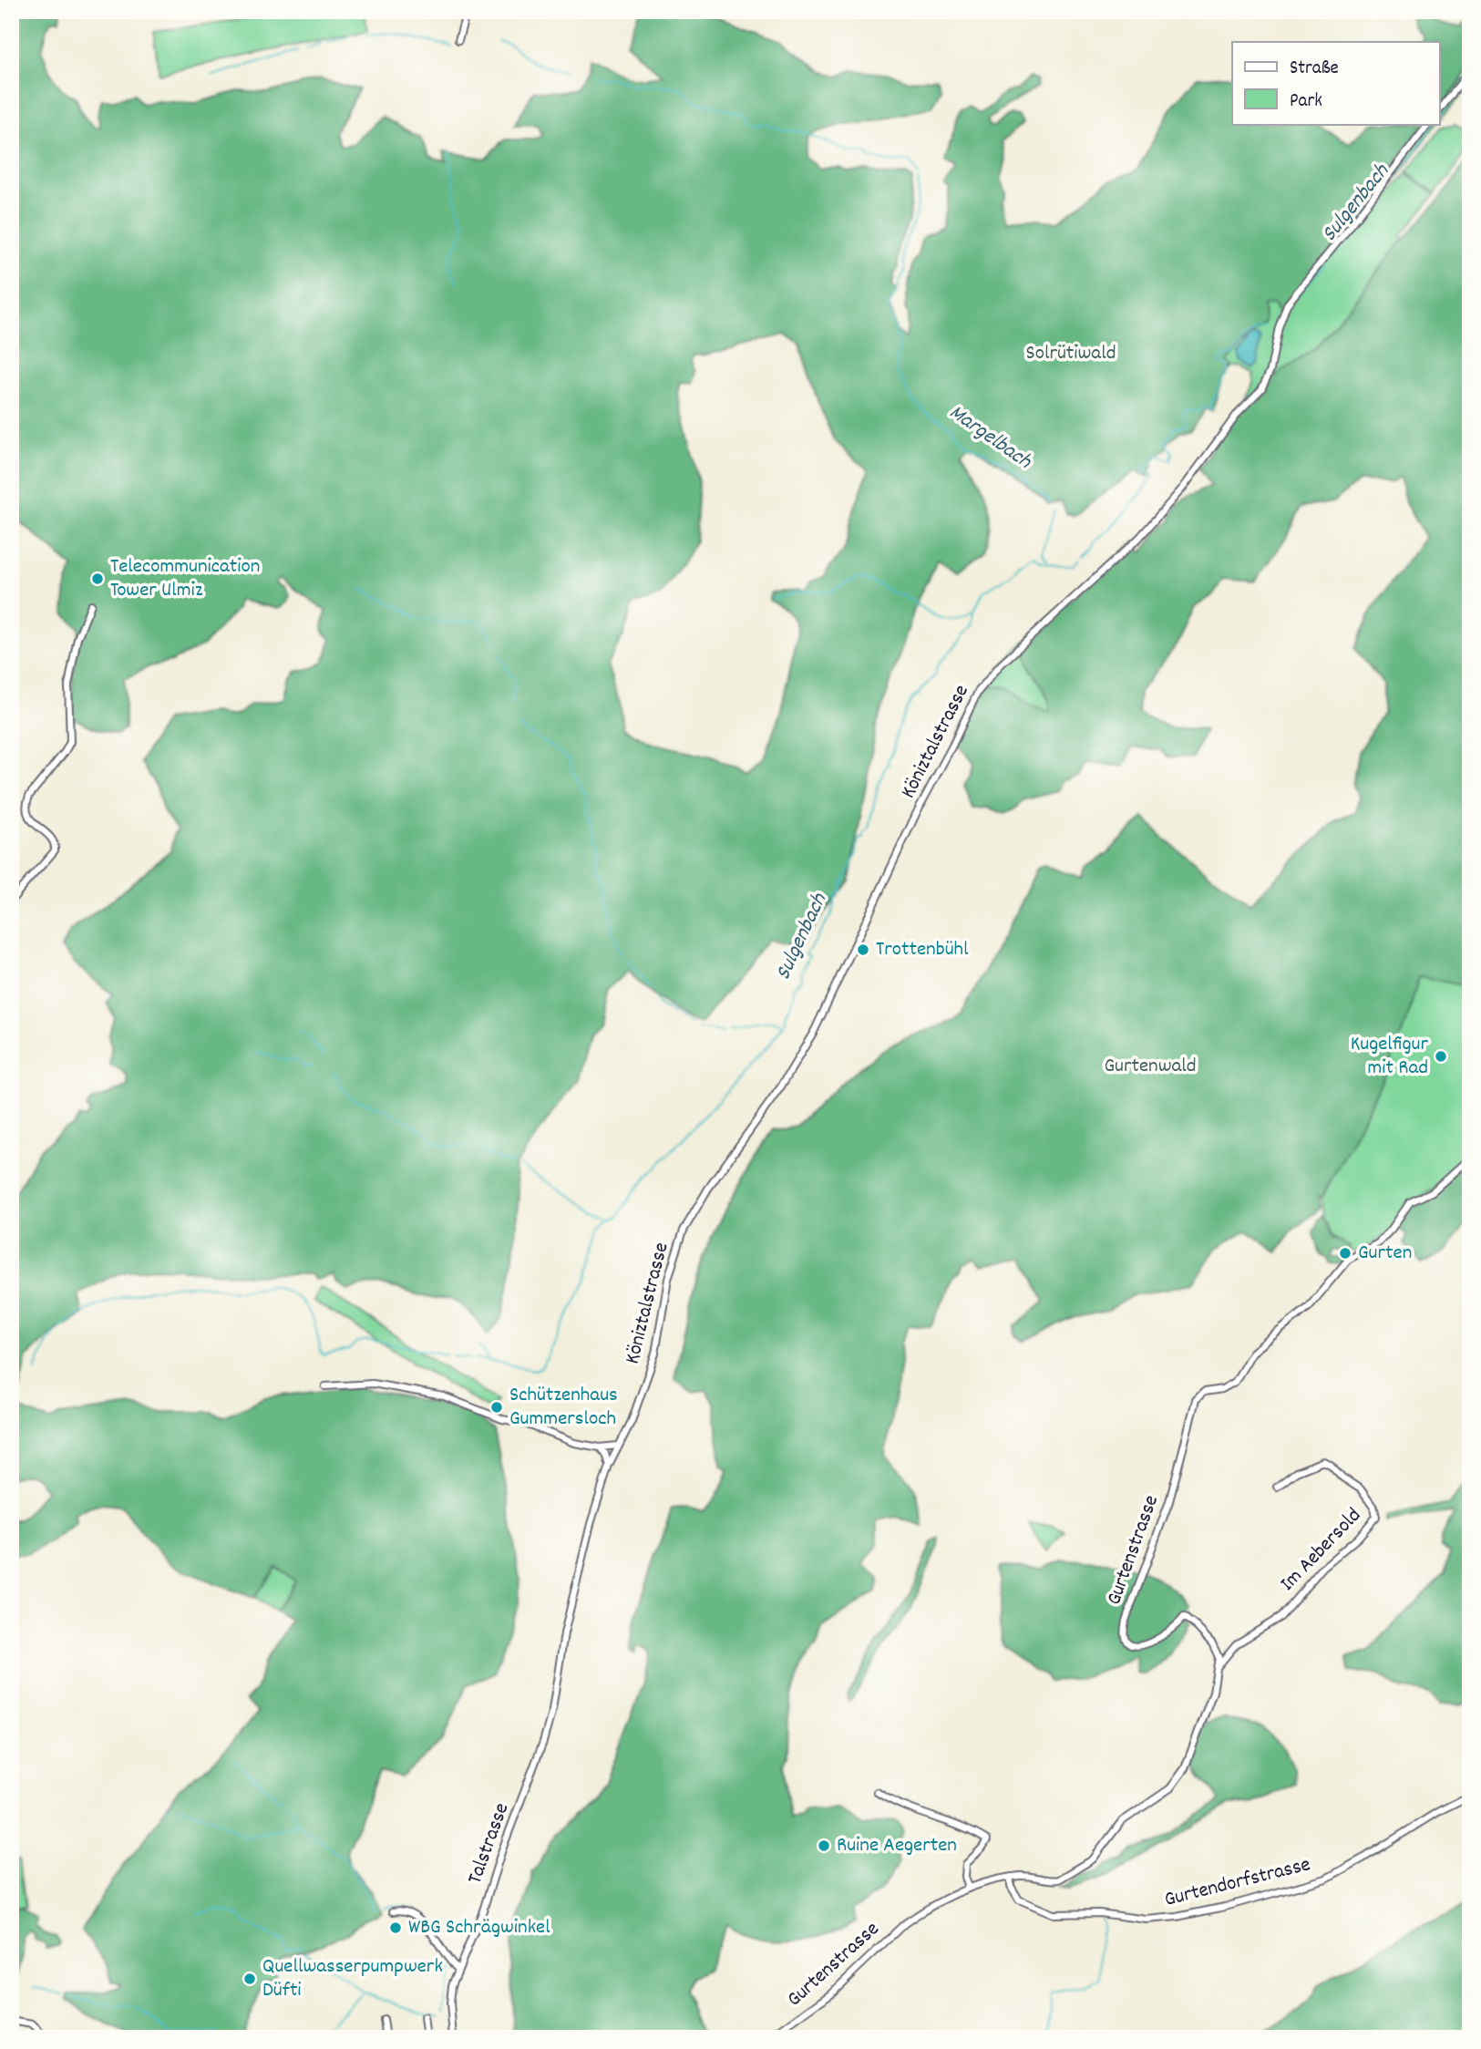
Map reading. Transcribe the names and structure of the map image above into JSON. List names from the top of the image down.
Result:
{
  "streets": {
    "street": [
      "Köniztalstrasse",
      "Gurtenstrasse",
      "Im Aebersold",
      "Talstrasse",
      "Gurtendorfstrasse"
    ]
  },
  "crossings": [
    ["Köniztalstrasse", "Talstrasse"],
    ["Gurtenstrasse", "Im Aebersold"],
    ["Gurtenstrasse", "Gurtendorfstrasse"]
  ],
  "water": ["Sulgenbach", "Margelbach"],
  "parks": ["Solrütiwald", "Gurtenwald"],
  "places": [
    "Telecommunication Tower Ulmiz",
    "Trottenbühl",
    "Kugelfigur mit Rad",
    "Gurten",
    "Schützenhaus Gummersloch",
    "Ruine Aegerten",
    "WBG Schrägwinkel",
    "Quellwasserpumpwerk Düfti"
  ],
  "legend": ["Straße", "Park"]
}
